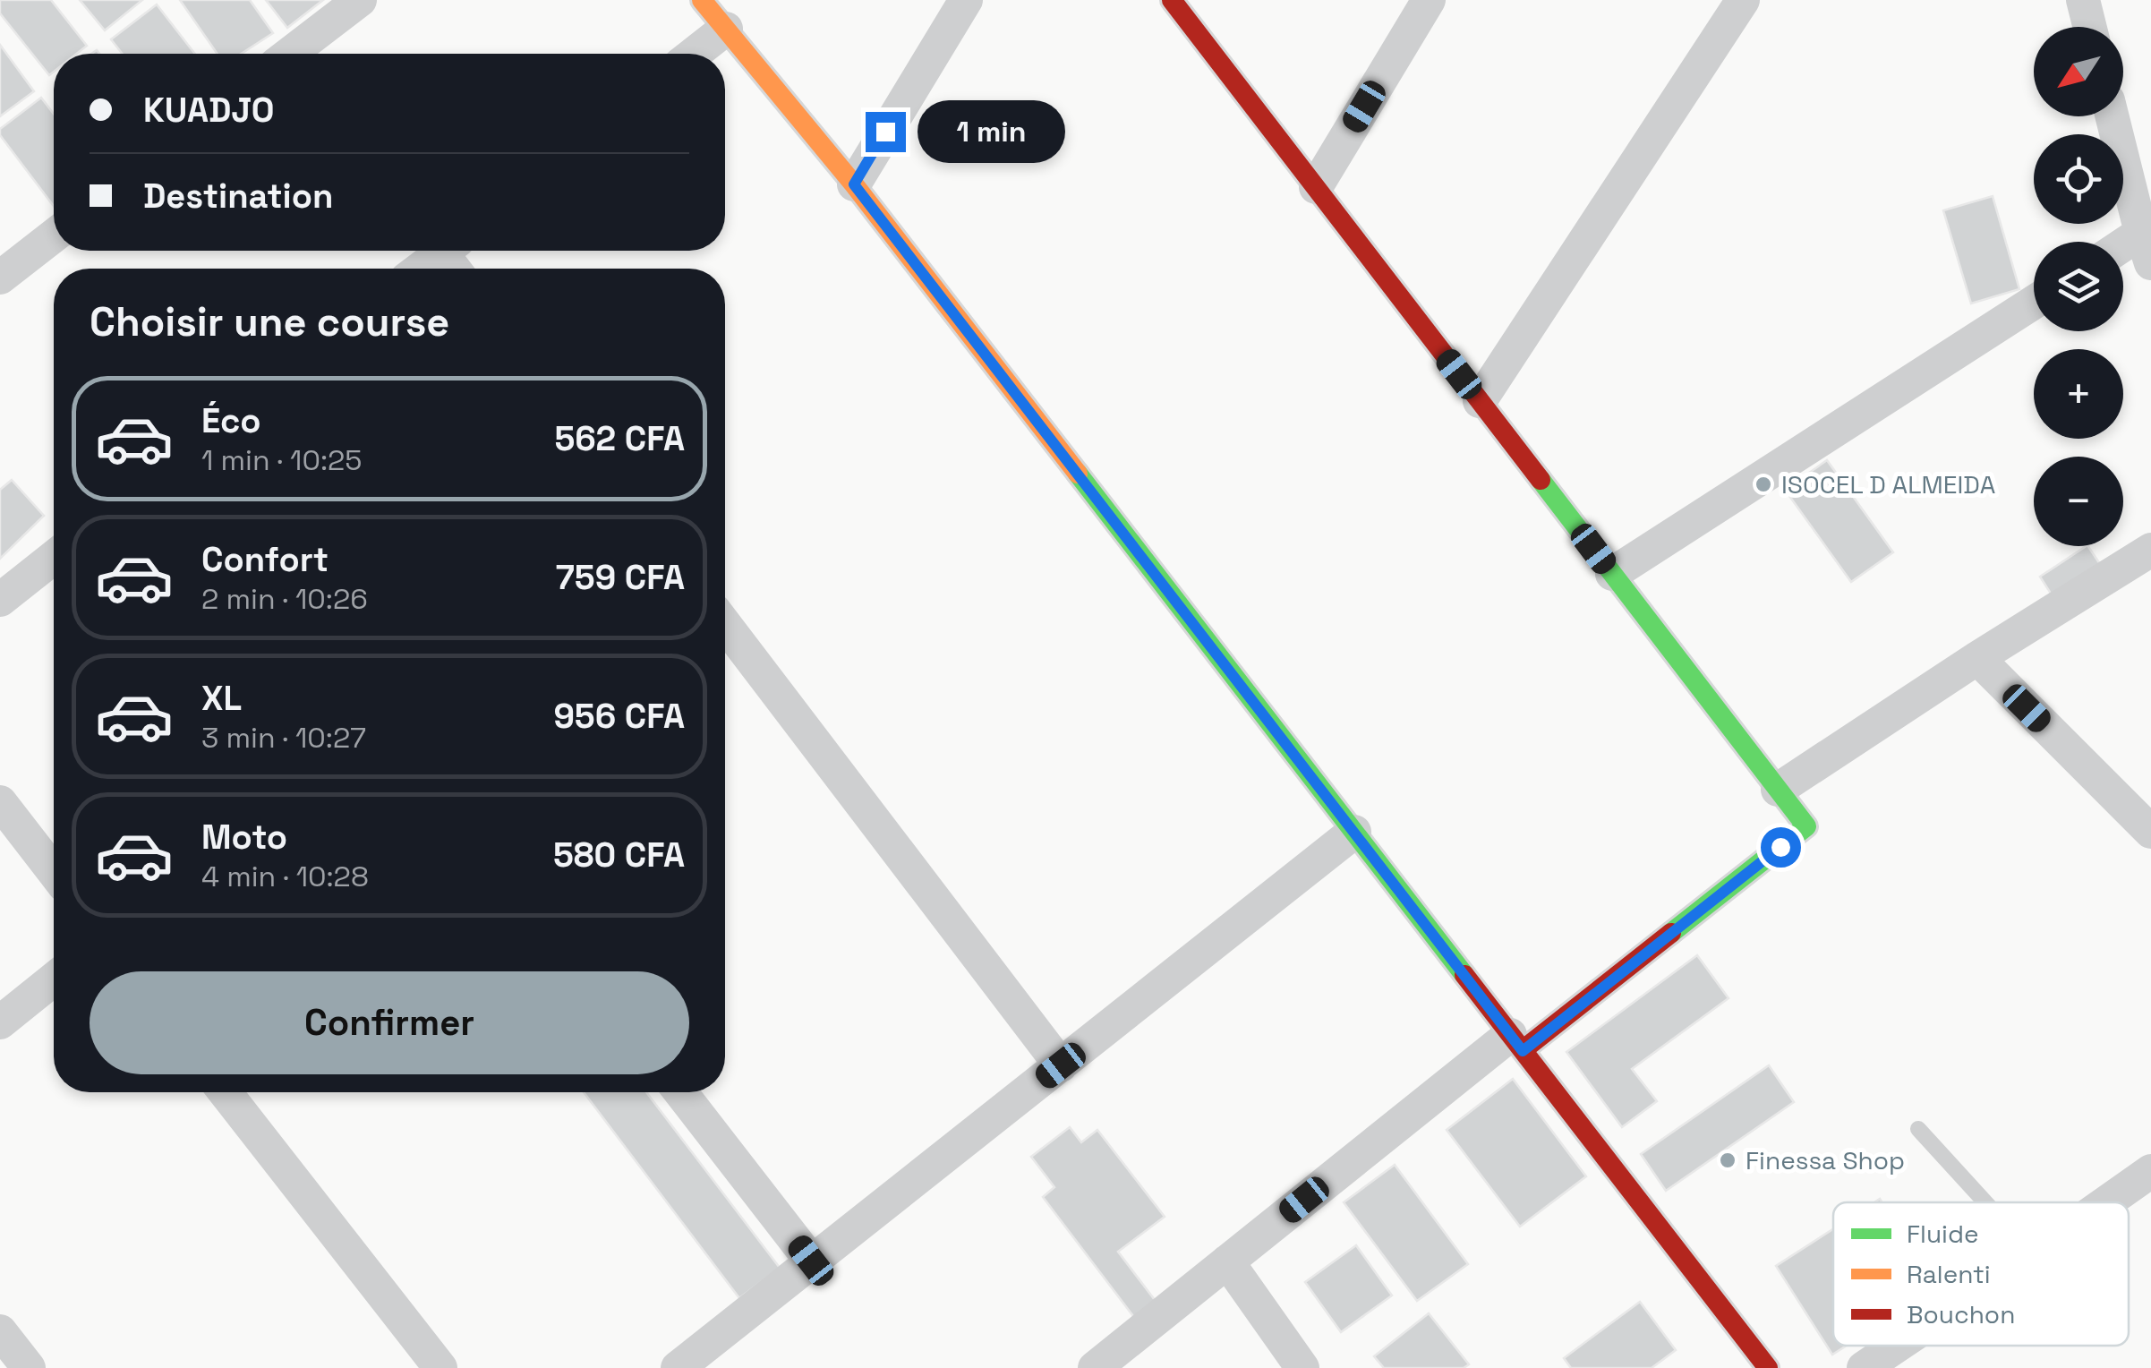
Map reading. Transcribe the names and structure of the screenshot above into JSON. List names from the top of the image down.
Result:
{
  "places": ["ISOCEL D ALMEIDA", "Finessa Shop"],
  "legend": ["Fluide", "Ralenti", "Bouchon"],
  "north": "bottom left",
  "page": {
    "map_buttons": ["+", "−"],
    "banner": ["KUADJO", "Destination"],
    "bubble": "1 min",
    "heading": "Choisir une course",
    "list": [
      {
        "name": "Éco",
        "note": "1 min · 10:25",
        "value": "562 CFA"
      },
      {
        "name": "Confort",
        "note": "2 min · 10:26",
        "value": "759 CFA"
      },
      {
        "name": "XL",
        "note": "3 min · 10:27",
        "value": "956 CFA"
      },
      {
        "name": "Moto",
        "note": "4 min · 10:28",
        "value": "580 CFA"
      }
    ],
    "buttons": "Confirmer"
  }
}
